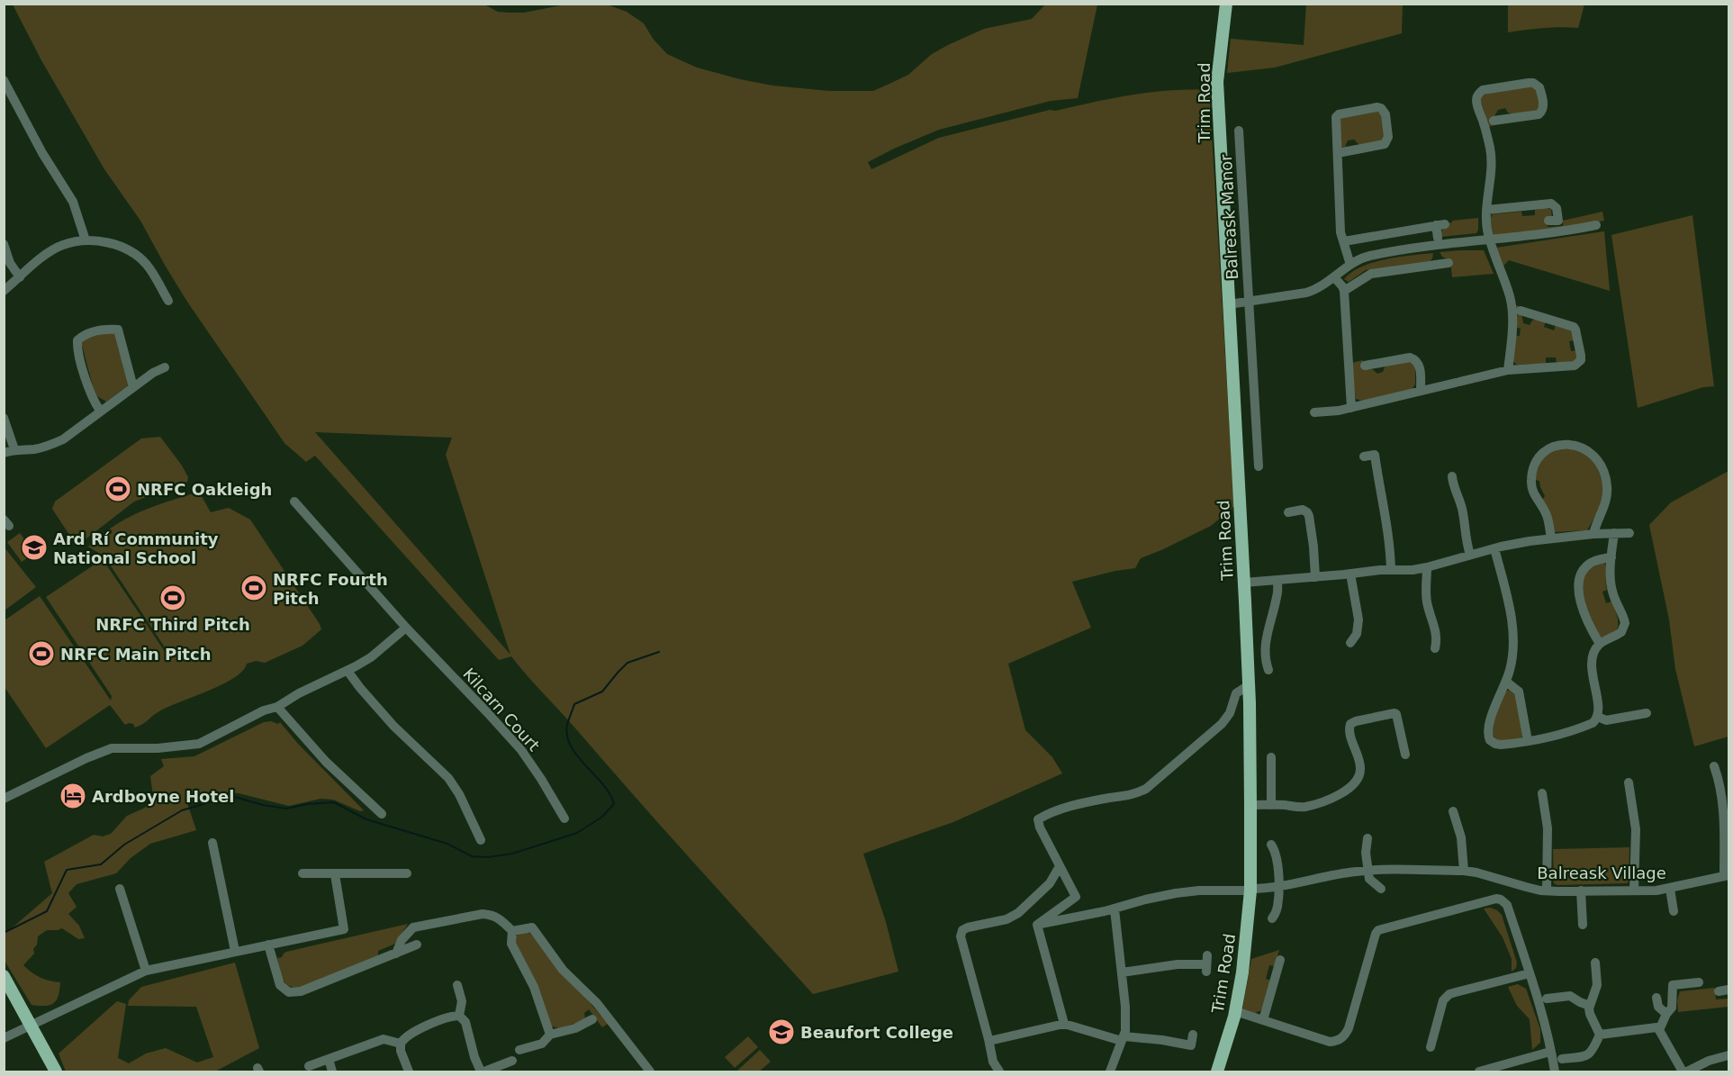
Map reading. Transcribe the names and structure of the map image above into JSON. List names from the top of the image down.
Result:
{
  "streets": {
    "main road": ["Trim Road"],
    "street": ["Balreask Manor", "Kilcarn Court", "Balreask Village"]
  },
  "crossings": [
    ["Trim Road", "Balreask Manor"],
    ["Trim Road", "Balreask Village"]
  ],
  "places": {
    "sports": [
      "NRFC Oakleigh",
      "NRFC Fourth Pitch",
      "NRFC Third Pitch",
      "NRFC Main Pitch"
    ],
    "school or university": ["Ard Rí Community National School", "Beaufort College"],
    "hotel": ["Ardboyne Hotel"]
  }
}
